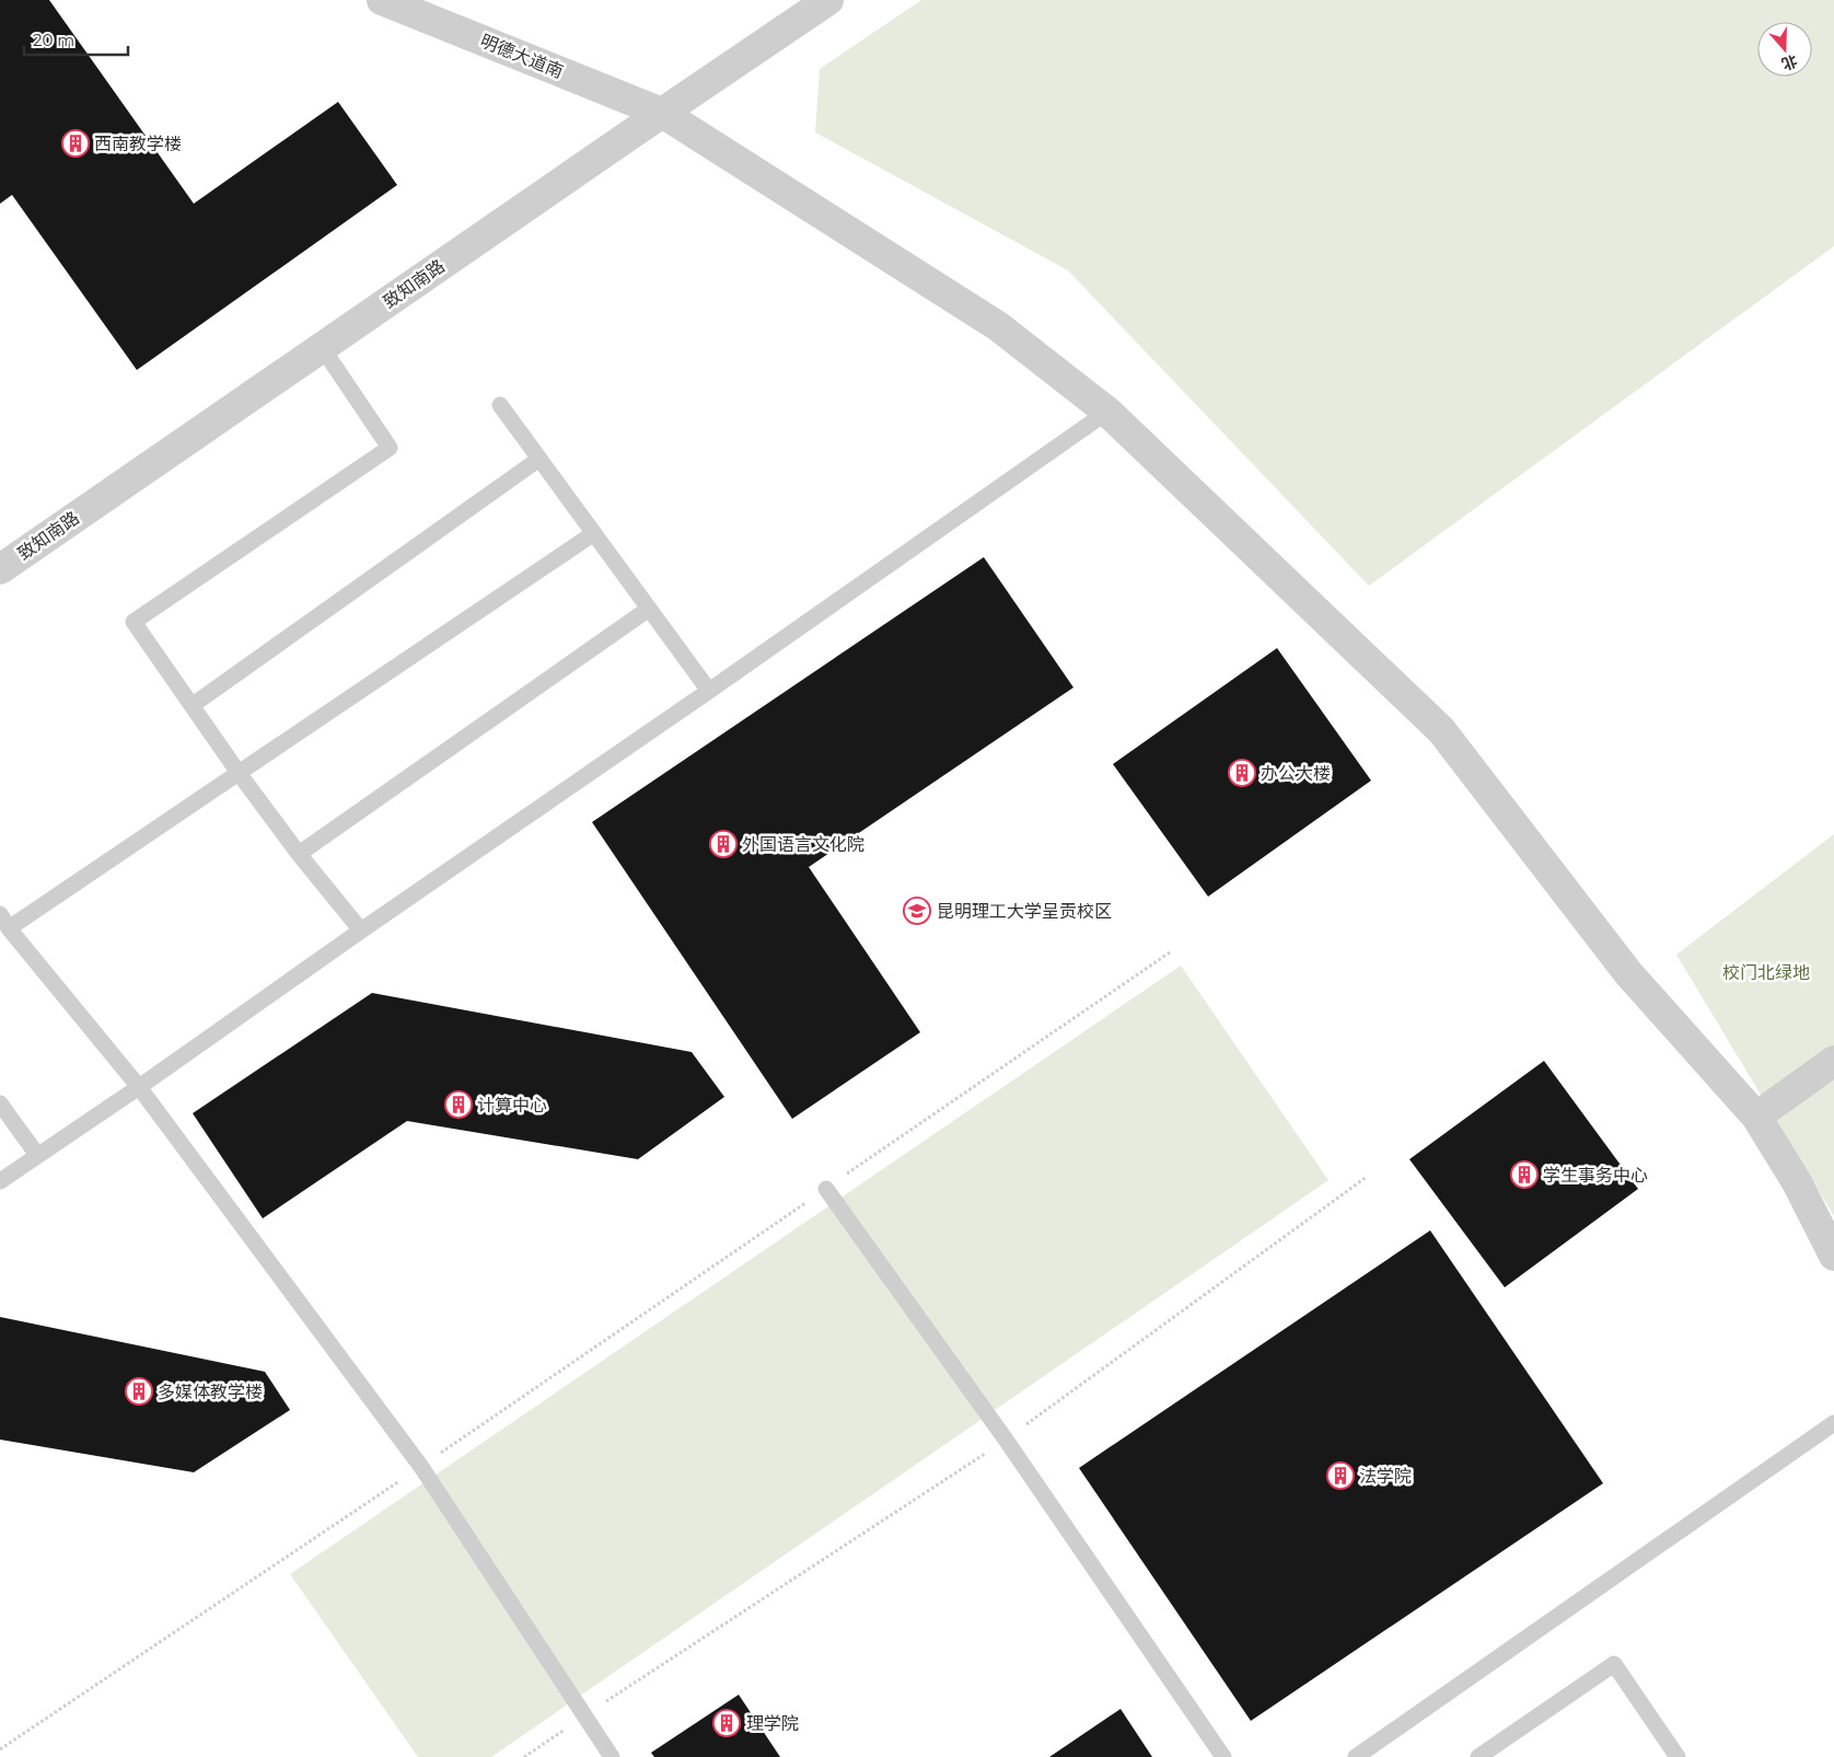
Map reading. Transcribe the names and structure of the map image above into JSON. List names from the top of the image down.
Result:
{
  "streets": {
    "street": ["明德大道南", "致知南路"]
  },
  "crossings": [
    ["明德大道南", "致知南路"]
  ],
  "parks": ["校门北绿地"],
  "places": {
    "building": [
      "西南教学楼",
      "办公大楼",
      "外国语言文化院",
      "计算中心",
      "学生事务中心",
      "多媒体教学楼",
      "法学院",
      "理学院"
    ],
    "school or university": ["昆明理工大学呈贡校区"]
  },
  "scale_bar": "20 m",
  "north": "bottom"
}
